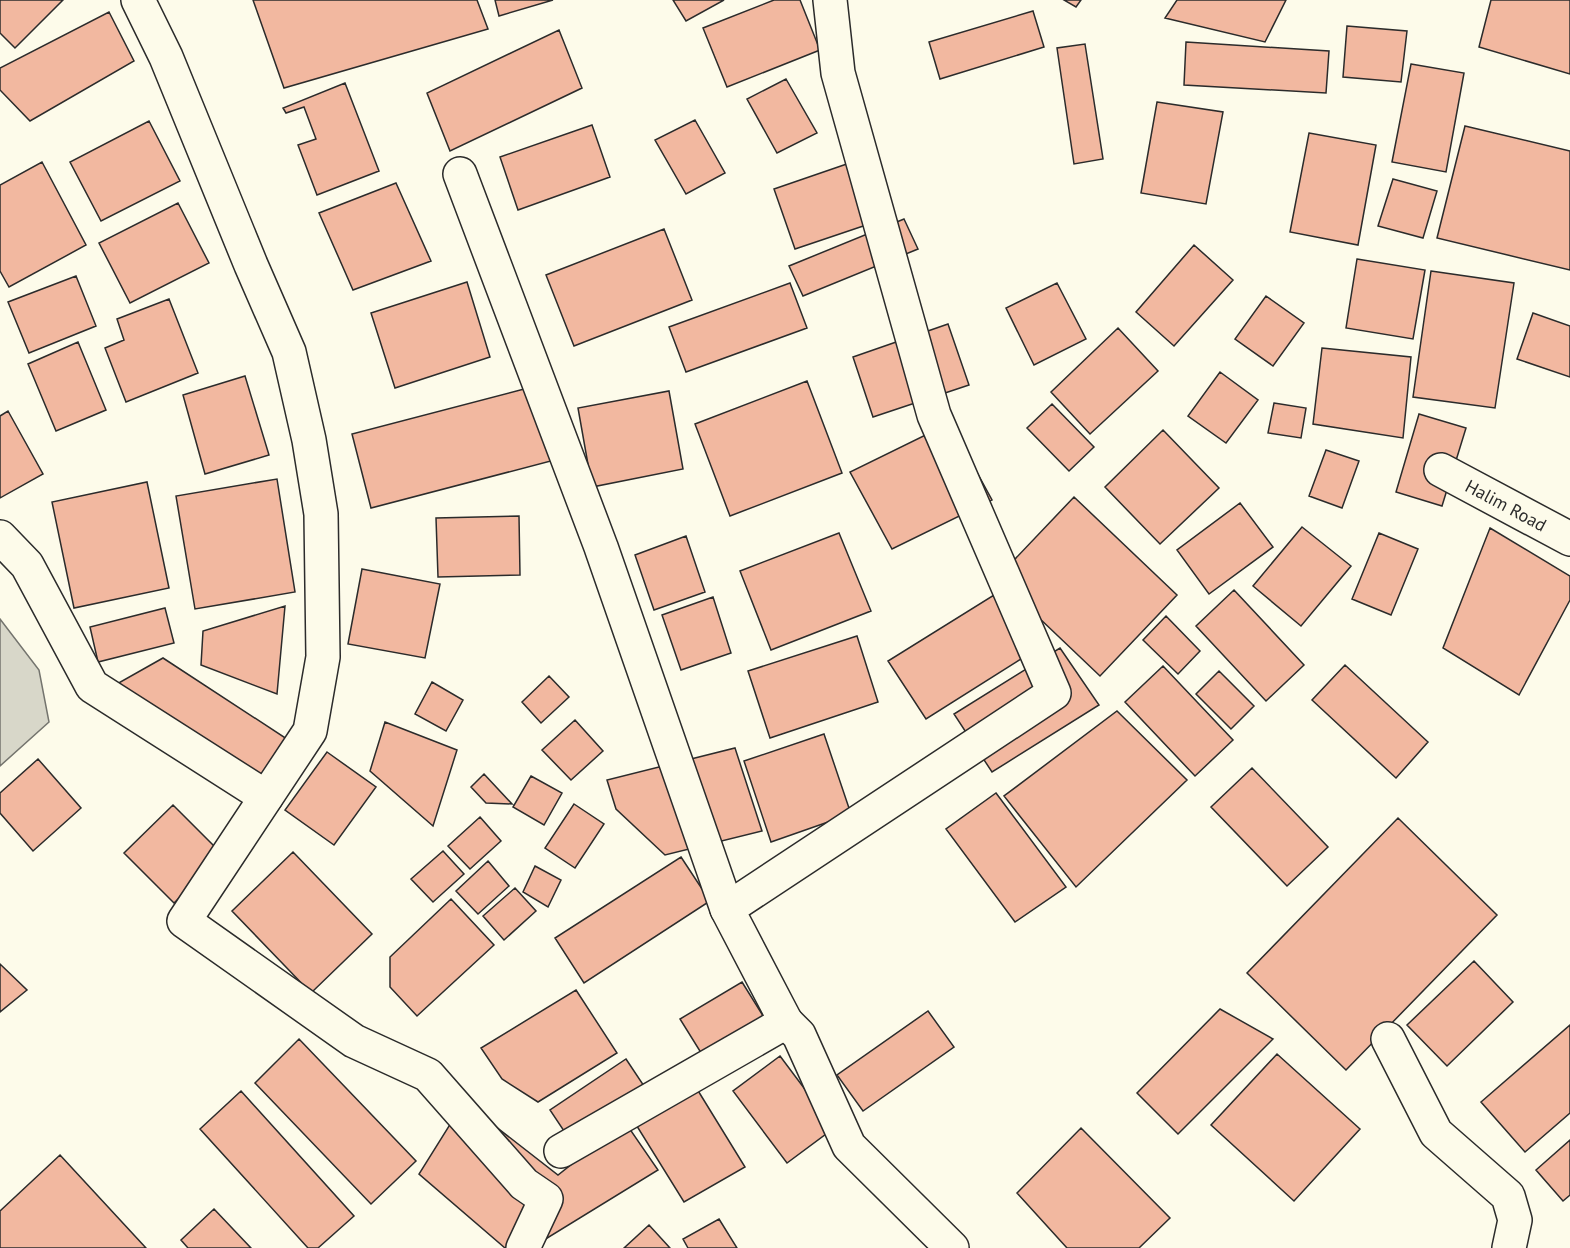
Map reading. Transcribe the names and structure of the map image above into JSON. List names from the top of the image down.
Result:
{
  "streets": {
    "street": ["Halim Road"]
  }
}
